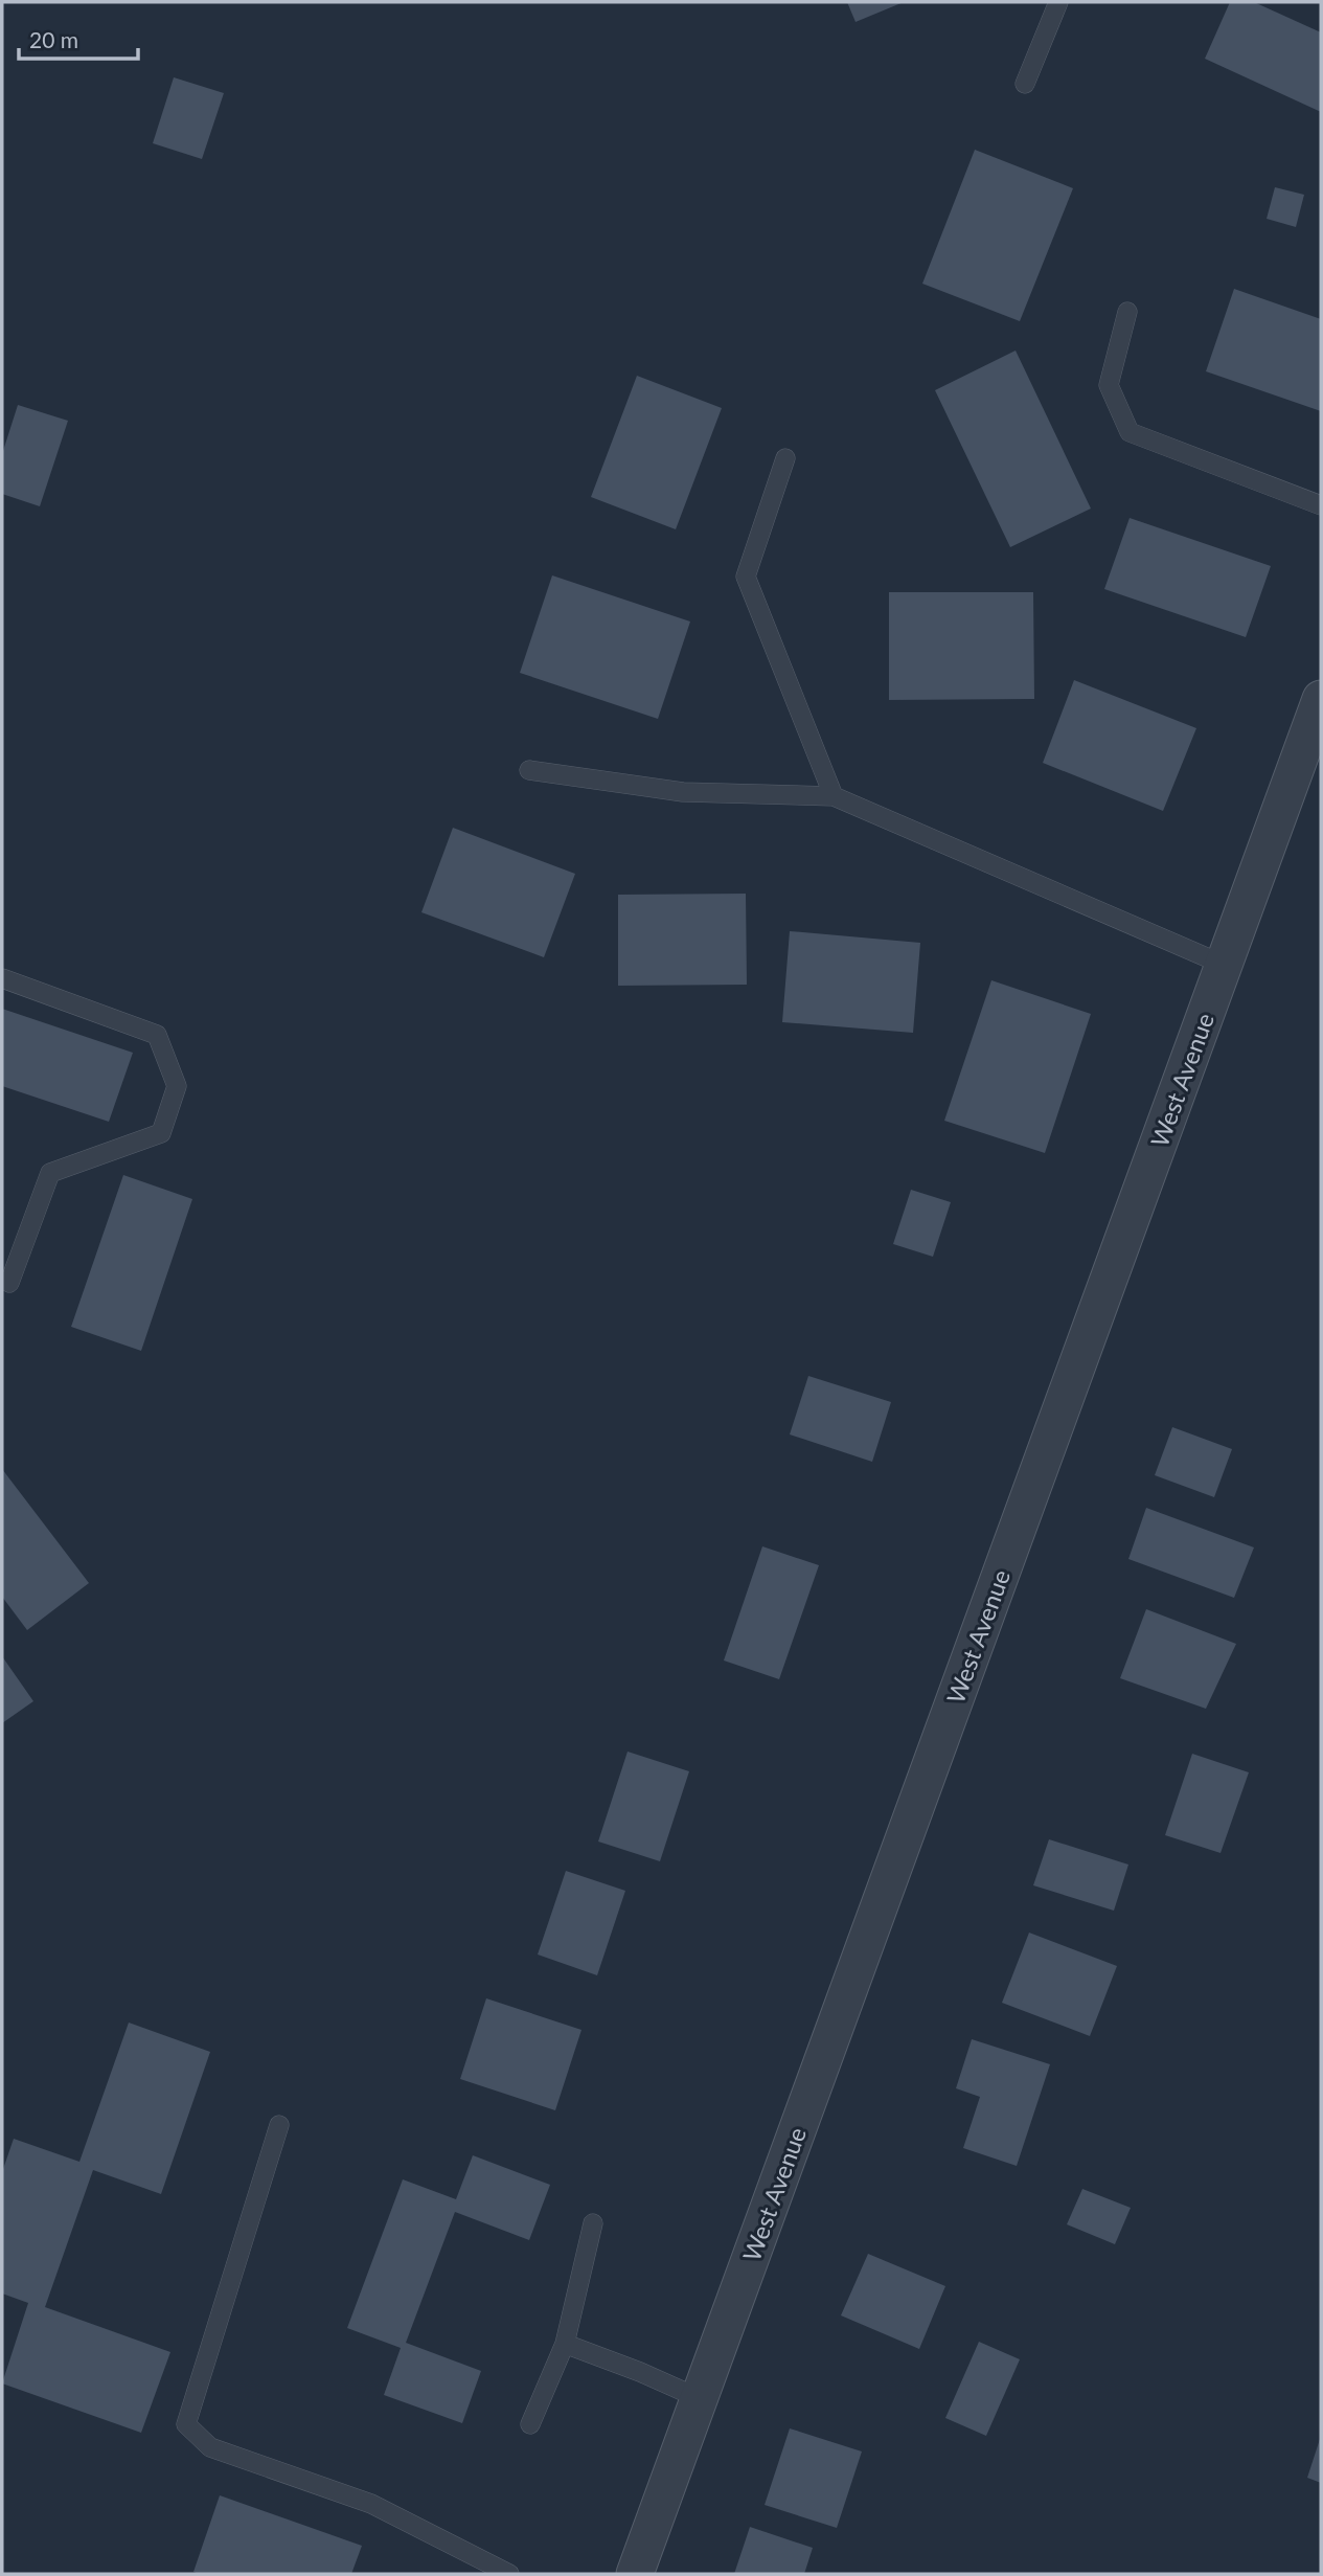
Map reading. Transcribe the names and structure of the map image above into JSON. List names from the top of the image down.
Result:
{
  "streets": {
    "street": ["West Avenue"]
  },
  "scale_bar": "20 m"
}
